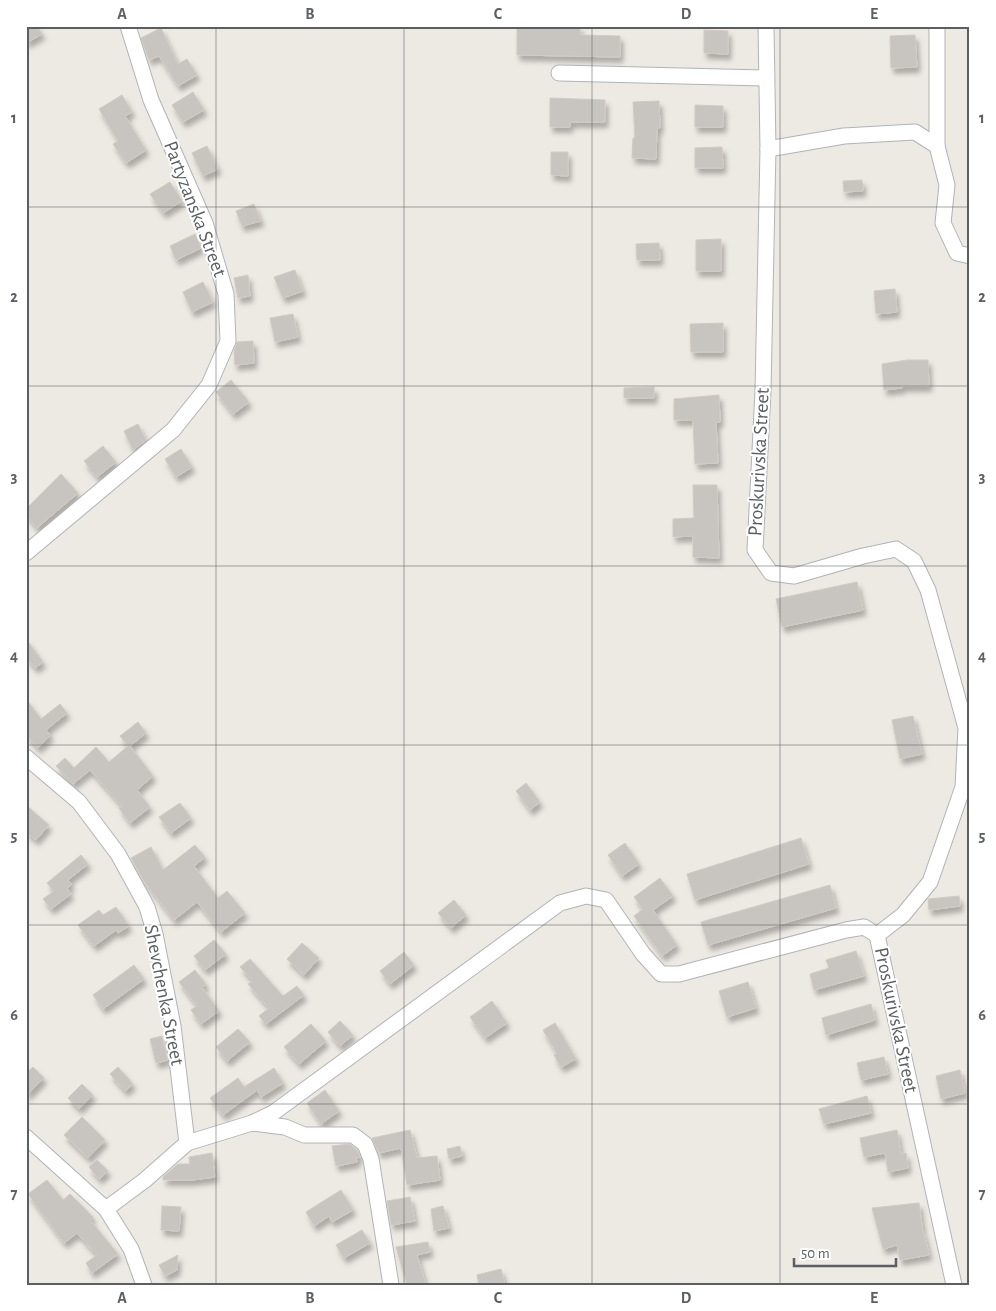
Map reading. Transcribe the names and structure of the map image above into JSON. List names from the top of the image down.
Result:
{
  "streets": {
    "street": ["Partyzanska Street", "Proskurivska Street", "Shevchenka Street"]
  },
  "scale_bar": "50 m",
  "grid": {
    "columns": [
      "A",
      "B",
      "C",
      "D",
      "E"
    ],
    "rows": [
      "1",
      "2",
      "3",
      "4",
      "5",
      "6",
      "7"
    ]
  }
}
